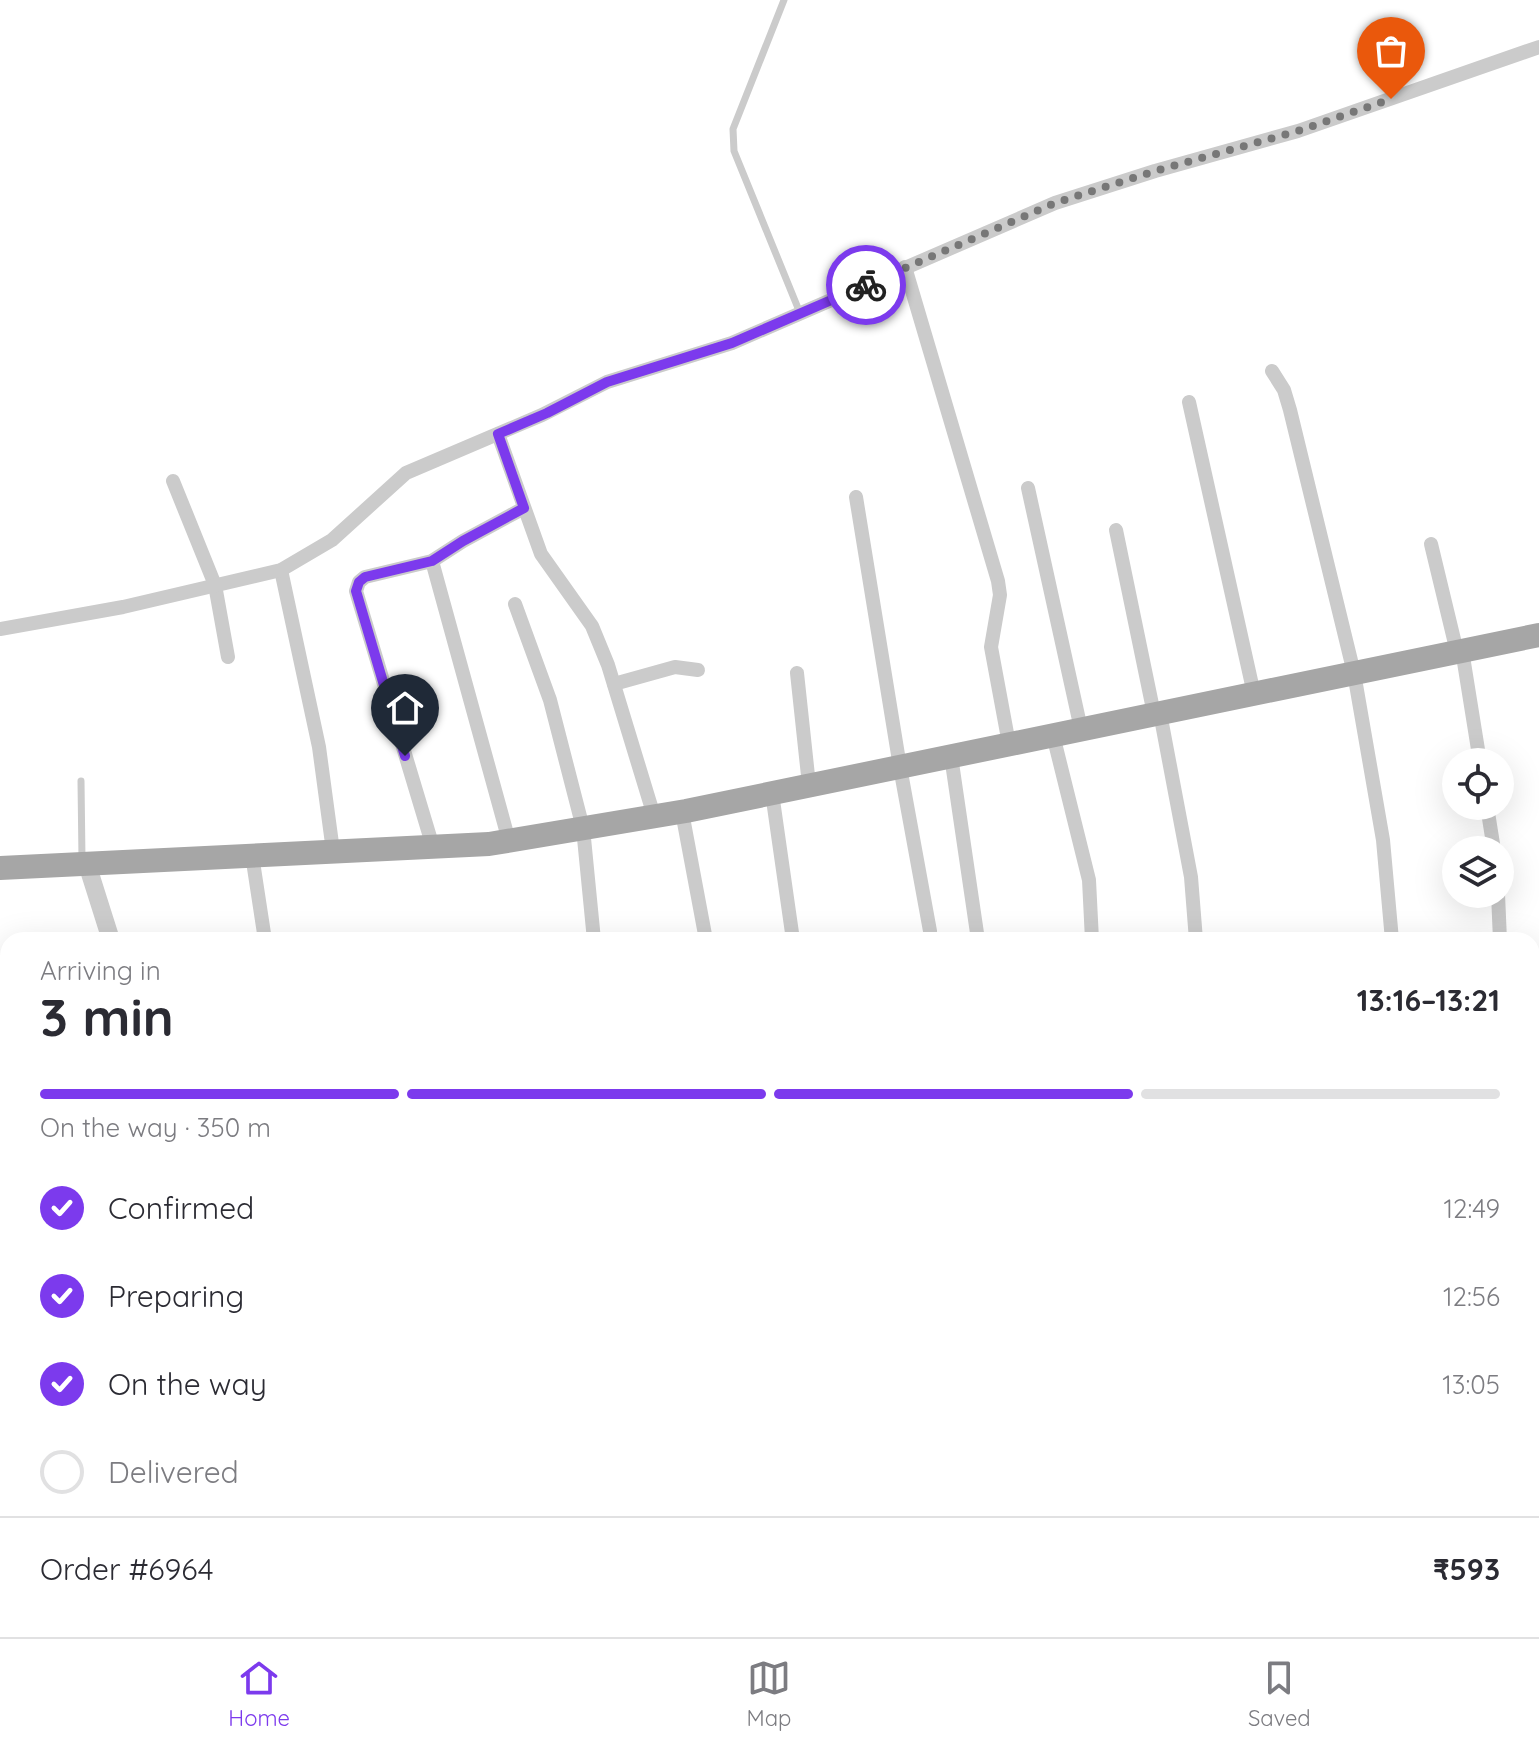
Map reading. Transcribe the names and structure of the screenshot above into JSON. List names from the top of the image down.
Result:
{
  "page": {
    "heading": ["3 min", "Arriving in", "13:16–13:21"],
    "panel": ["Order #6964", "₹593"],
    "bar": "On the way · 350 m",
    "list": [
      ["Confirmed", "12:49"],
      ["Preparing", "12:56"],
      ["On the way", "13:05"],
      "Delivered"
    ],
    "tabs": ["Home", "Map", "Saved"]
  }
}
